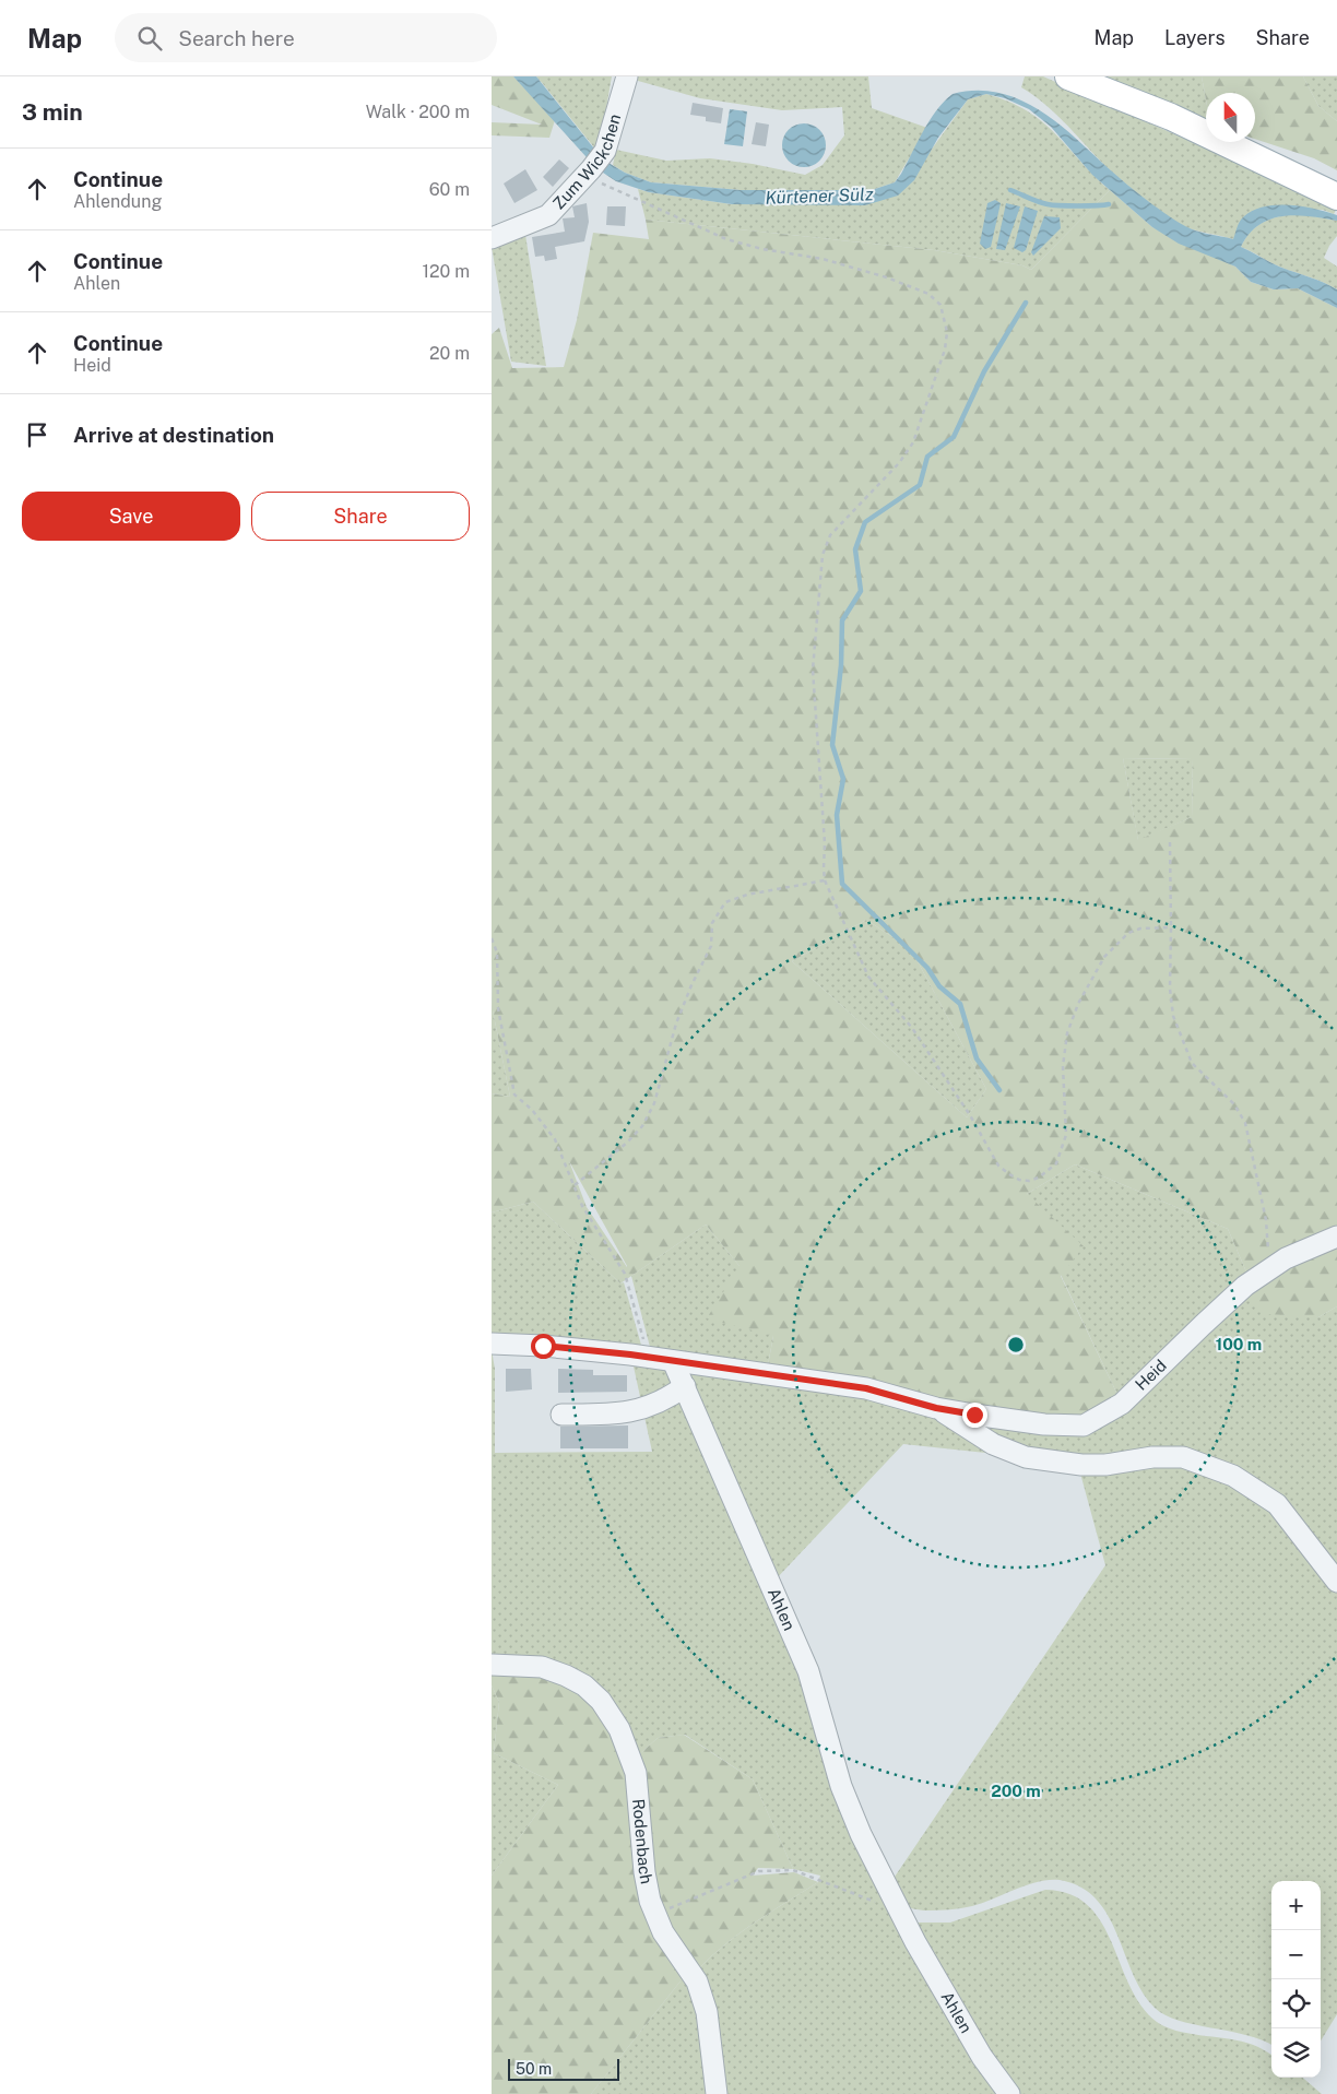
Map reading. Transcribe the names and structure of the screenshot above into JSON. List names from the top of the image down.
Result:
{
  "streets": {
    "street": [
      "Zum Wickchen",
      "Heid",
      "Ahlen",
      "Rodenbach"
    ]
  },
  "water": ["Kürtener Sülz"],
  "scale_bar": "50 m",
  "north": "top",
  "page": {
    "header": "Map",
    "search": "Search here",
    "nav": ["Map", "Layers", "Share"],
    "heading": ["3 min", "Walk · 200 m"],
    "list": [
      ["Continue", "Ahlendung", "60 m"],
      ["Continue", "Ahlen", "120 m"],
      ["Continue", "Heid", "20 m"],
      "Arrive at destination"
    ],
    "buttons": ["Save", "Share"],
    "map_buttons": ["+", "−"],
    "scale": "50 m"
  },
  "rings": ["100 m", "200 m"]
}
